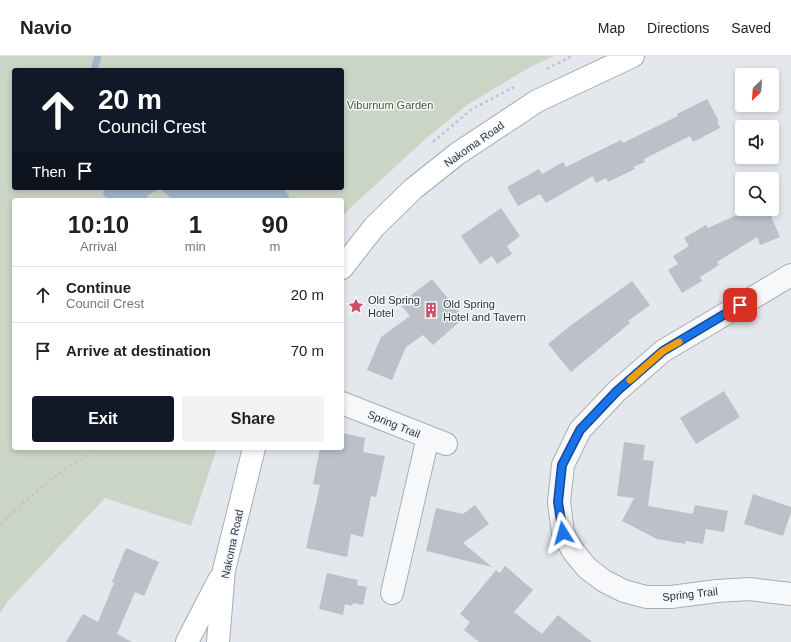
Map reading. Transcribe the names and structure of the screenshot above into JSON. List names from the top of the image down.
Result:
{
  "streets": {
    "main road": ["Nakoma Road"],
    "street": ["Spring Trail"]
  },
  "parks": ["Viburnum Garden"],
  "places": {
    "place": ["Old Spring Hotel"],
    "building": ["Old Spring Hotel and Tavern"]
  },
  "north": "bottom left",
  "page": {
    "header": "Navio",
    "nav": ["Map", "Directions", "Saved"],
    "turn": ["20 m", "Council Crest"],
    "then": "Then",
    "eta": [
      "10:10",
      "Arrival",
      "1",
      "min",
      "90",
      "m"
    ],
    "list": [
      {
        "name": "Continue",
        "note": "Council Crest",
        "value": "20 m"
      },
      {
        "name": "Arrive at destination",
        "value": "70 m"
      }
    ],
    "buttons": ["Exit", "Share"]
  }
}
